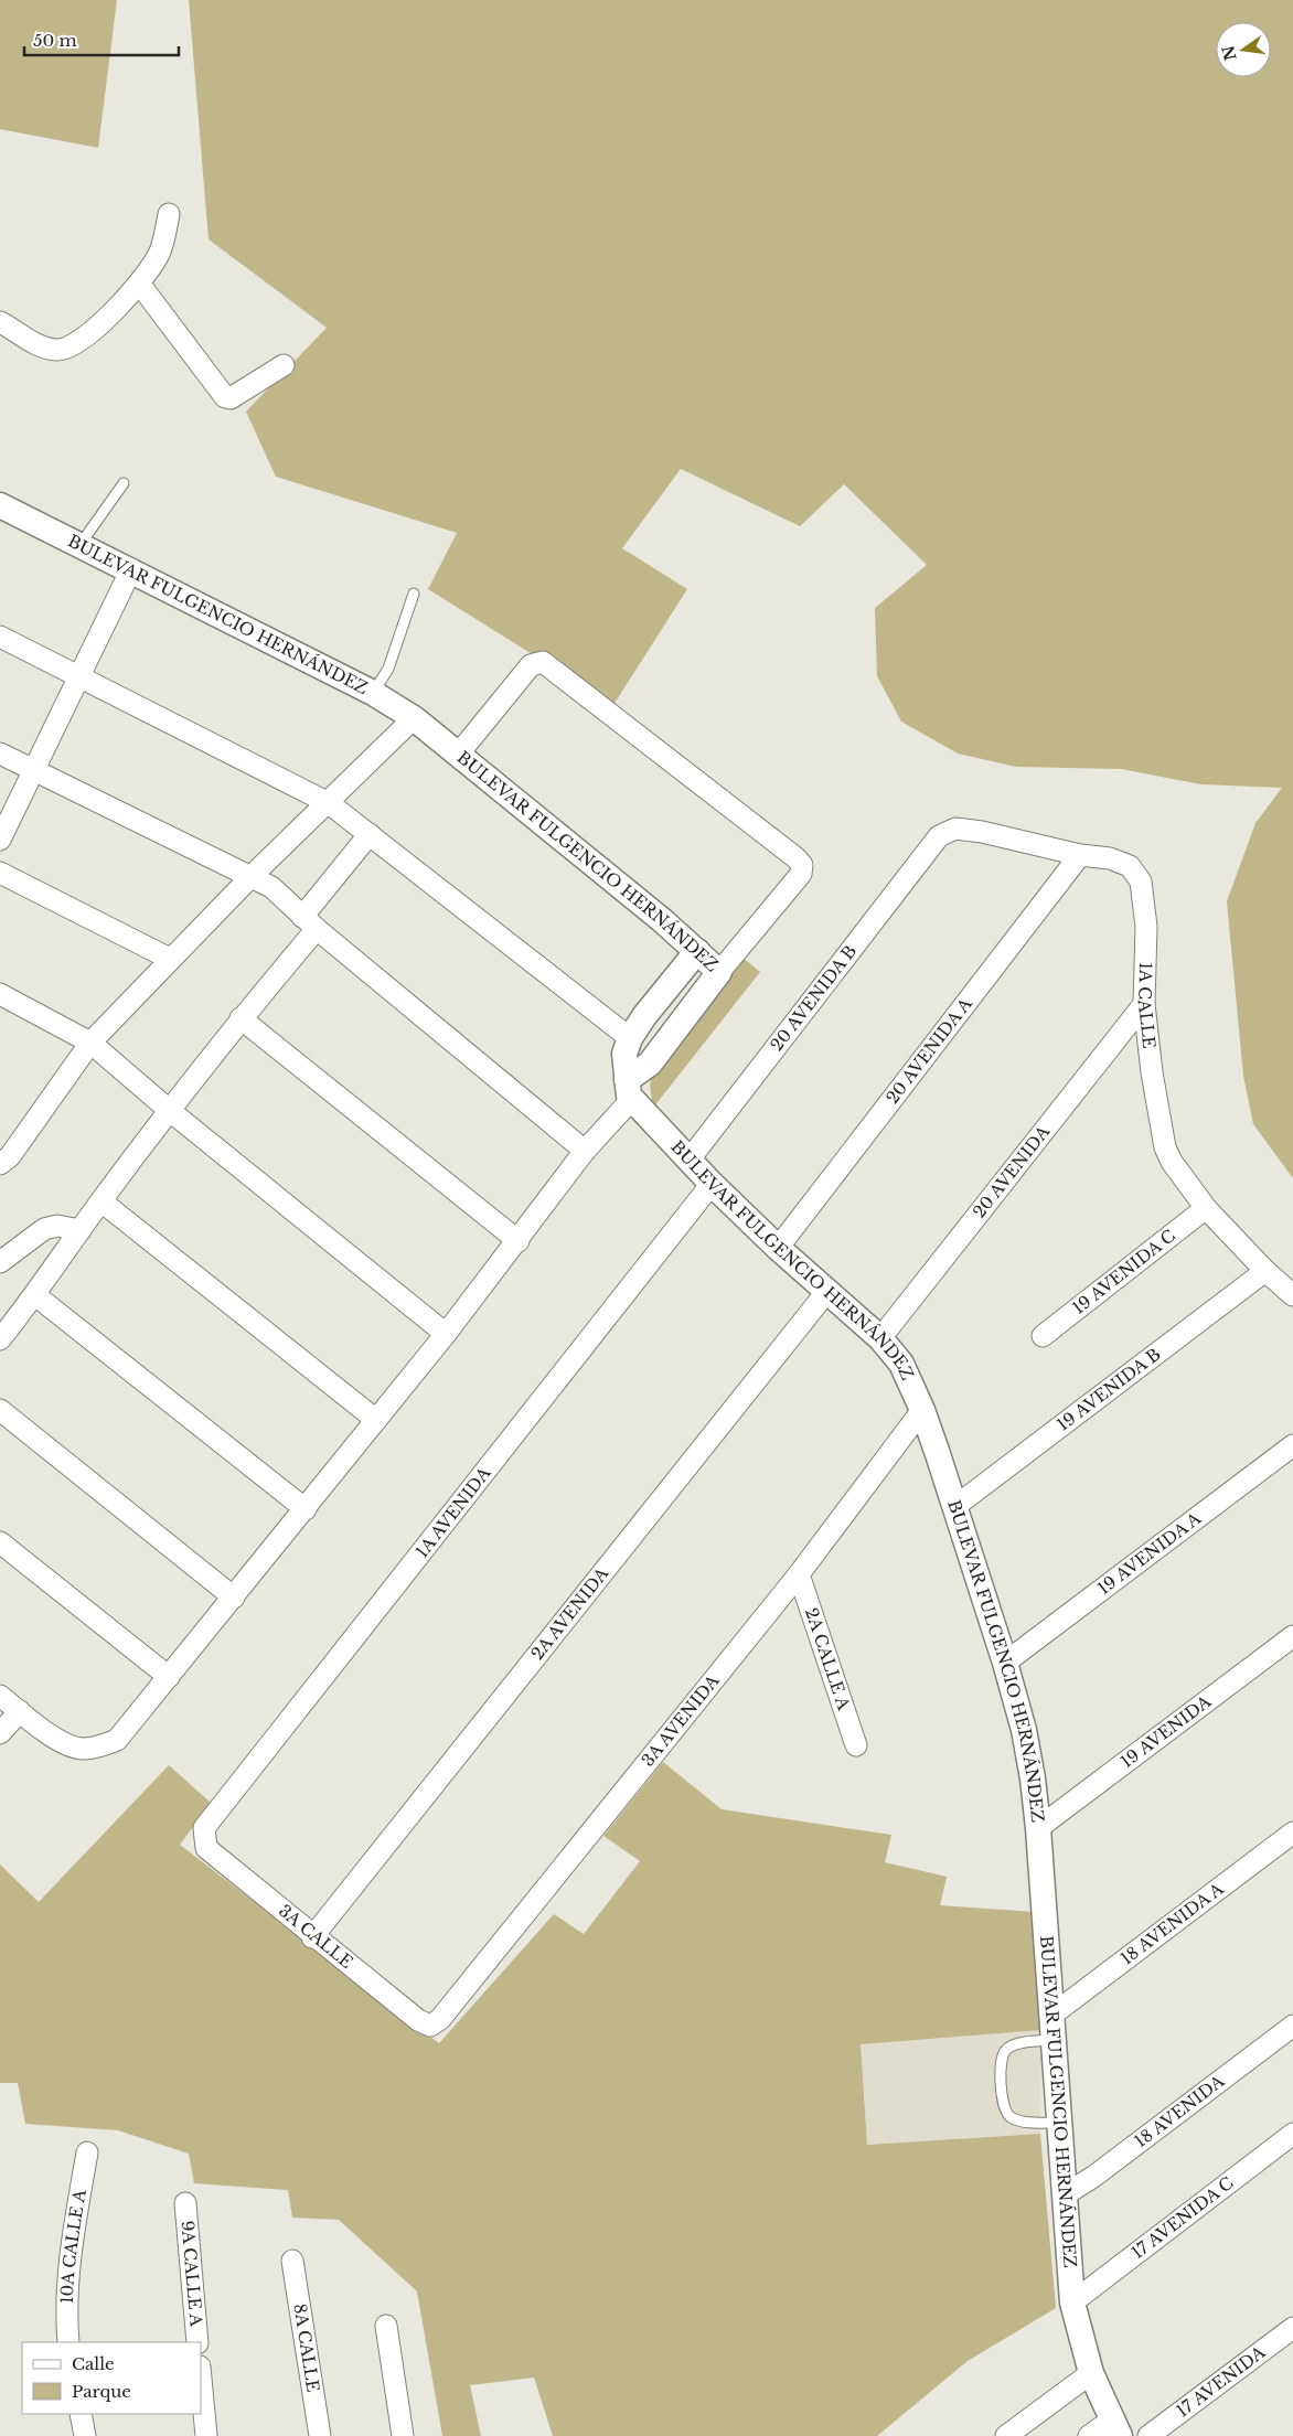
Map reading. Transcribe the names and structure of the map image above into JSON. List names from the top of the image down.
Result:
{
  "streets": {
    "street": [
      "BULEVAR FULGENCIO HERNÁNDEZ",
      "20 AVENIDA B",
      "1A CALLE",
      "20 AVENIDA A",
      "20 AVENIDA",
      "19 AVENIDA C",
      "19 AVENIDA B",
      "1A AVENIDA",
      "19 AVENIDA A",
      "2A AVENIDA",
      "2A CALLE A",
      "3A AVENIDA",
      "19 AVENIDA",
      "18 AVENIDA A",
      "3A CALLE",
      "18 AVENIDA",
      "17 AVENIDA C",
      "10A CALLE A",
      "9A CALLE A",
      "8A CALLE",
      "17 AVENIDA"
    ]
  },
  "crossings": [
    ["BULEVAR FULGENCIO HERNÁNDEZ", "20 AVENIDA B"],
    ["BULEVAR FULGENCIO HERNÁNDEZ", "20 AVENIDA A"],
    ["BULEVAR FULGENCIO HERNÁNDEZ", "20 AVENIDA"],
    ["BULEVAR FULGENCIO HERNÁNDEZ", "19 AVENIDA B"],
    ["BULEVAR FULGENCIO HERNÁNDEZ", "1A AVENIDA"],
    ["BULEVAR FULGENCIO HERNÁNDEZ", "19 AVENIDA A"],
    ["BULEVAR FULGENCIO HERNÁNDEZ", "2A AVENIDA"],
    ["BULEVAR FULGENCIO HERNÁNDEZ", "3A AVENIDA"],
    ["BULEVAR FULGENCIO HERNÁNDEZ", "19 AVENIDA"],
    ["BULEVAR FULGENCIO HERNÁNDEZ", "18 AVENIDA A"],
    ["BULEVAR FULGENCIO HERNÁNDEZ", "18 AVENIDA"],
    ["BULEVAR FULGENCIO HERNÁNDEZ", "17 AVENIDA C"],
    ["20 AVENIDA B", "1A CALLE"],
    ["1A CALLE", "20 AVENIDA A"],
    ["1A CALLE", "20 AVENIDA"],
    ["1A CALLE", "19 AVENIDA C"],
    ["1A CALLE", "19 AVENIDA B"],
    ["1A AVENIDA", "3A CALLE"],
    ["2A AVENIDA", "3A CALLE"],
    ["2A CALLE A", "3A AVENIDA"],
    ["3A AVENIDA", "3A CALLE"]
  ],
  "legend": ["Calle", "Parque"],
  "scale_bar": "50 m",
  "north": "left"
}
